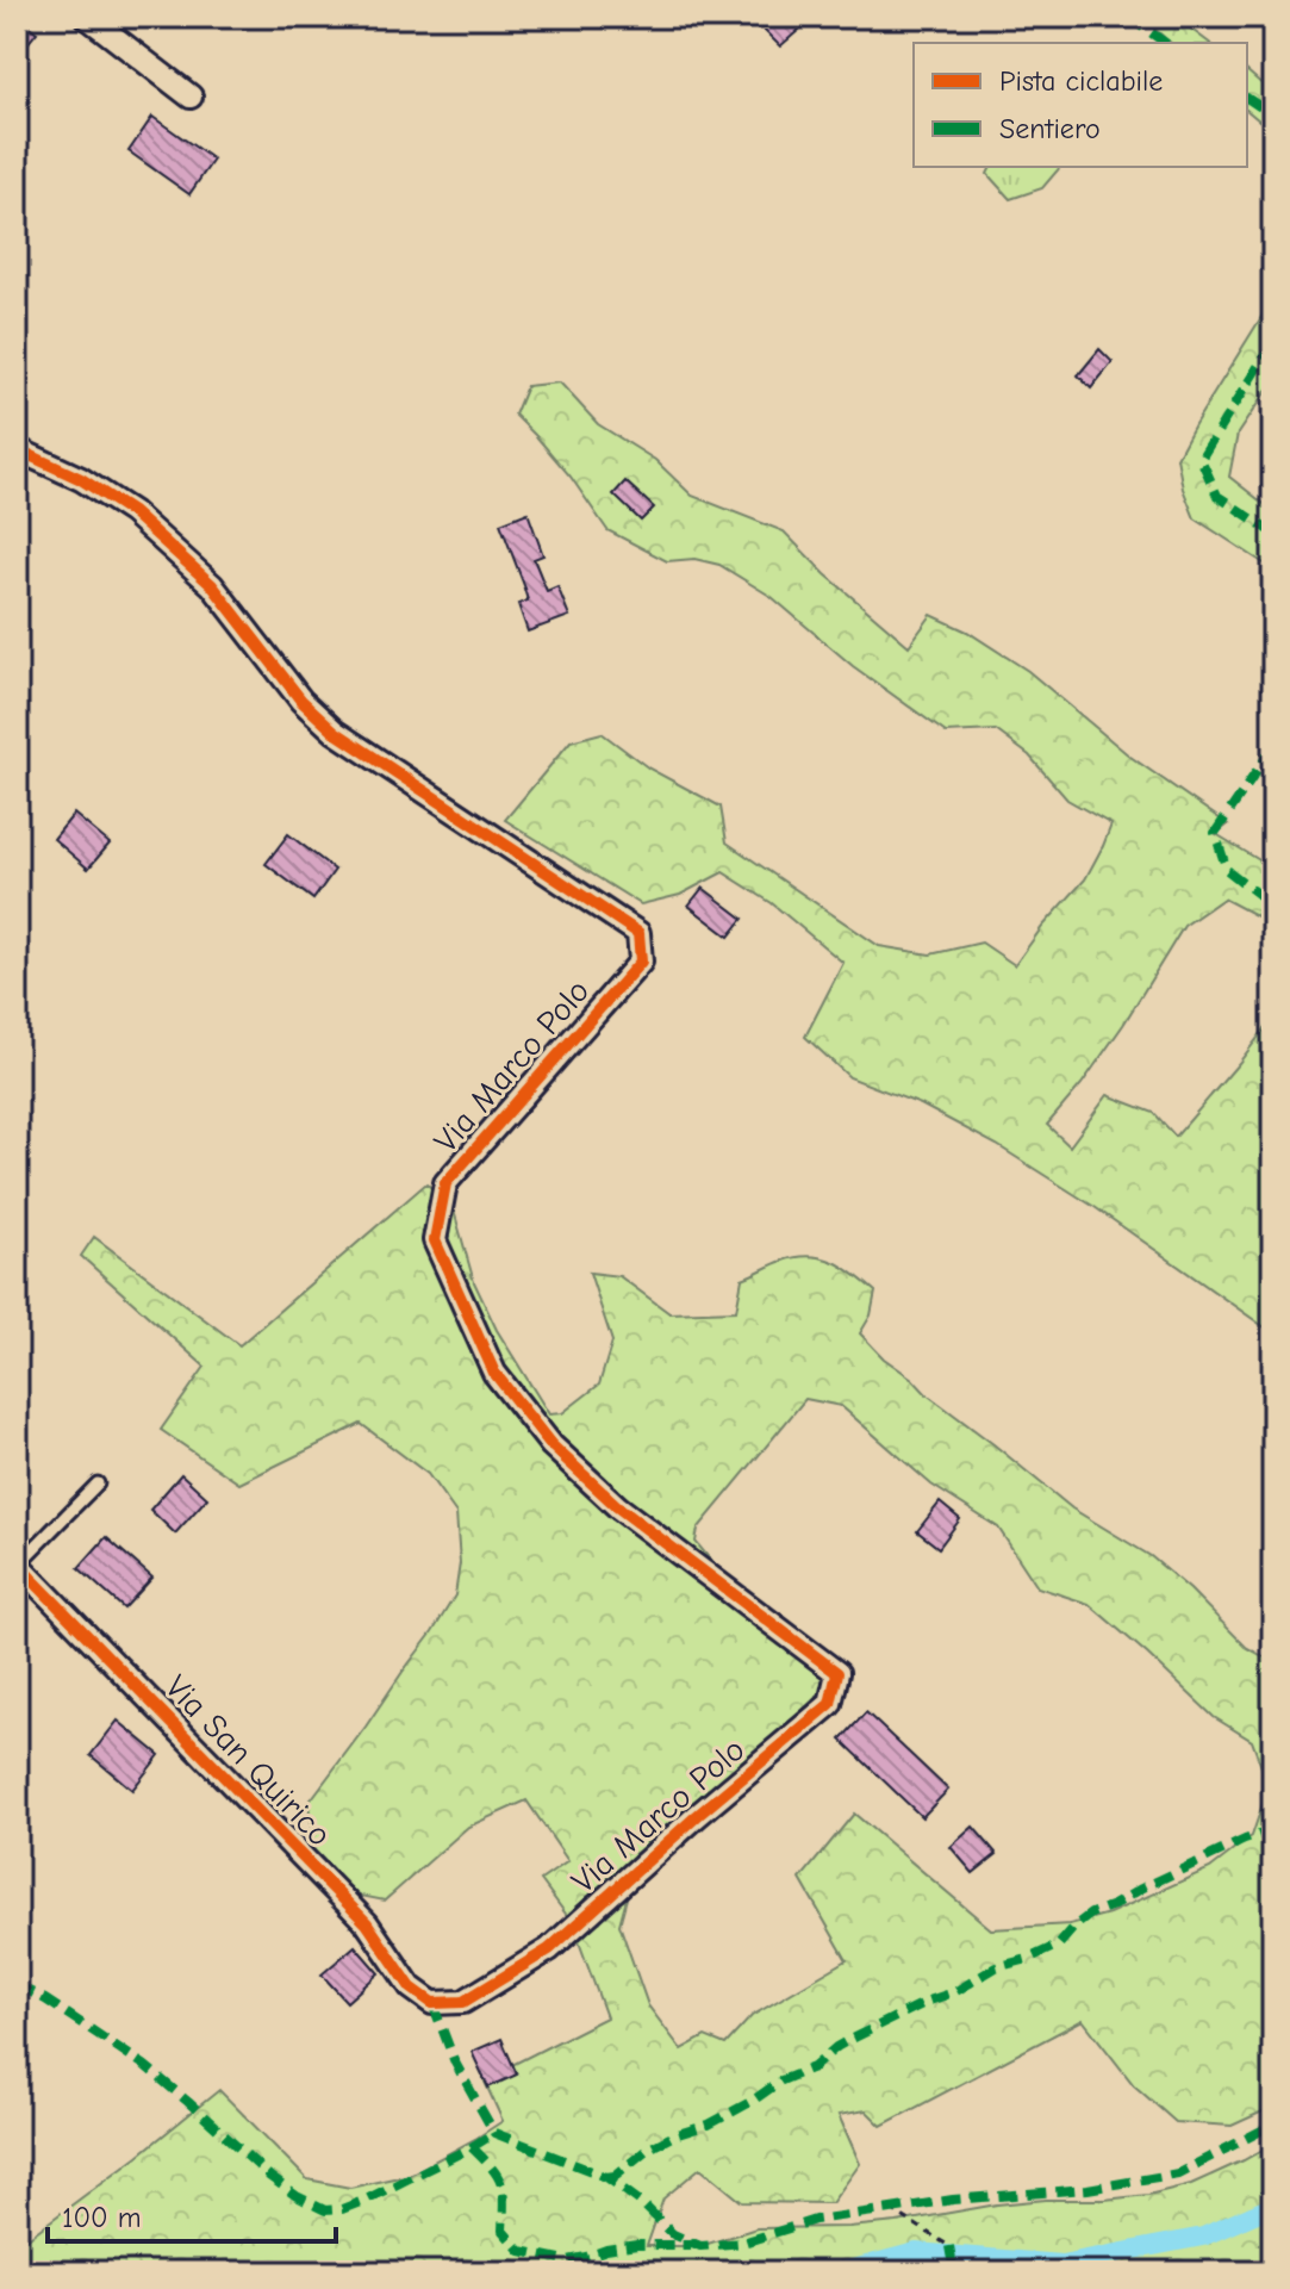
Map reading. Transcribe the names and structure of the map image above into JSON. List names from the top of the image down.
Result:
{
  "streets": {
    "street": ["Via Marco Polo", "Via San Quirico"]
  },
  "crossings": [
    ["Via Marco Polo", "Via San Quirico"]
  ],
  "legend": ["Pista ciclabile", "Sentiero"],
  "scale_bar": "100 m"
}
